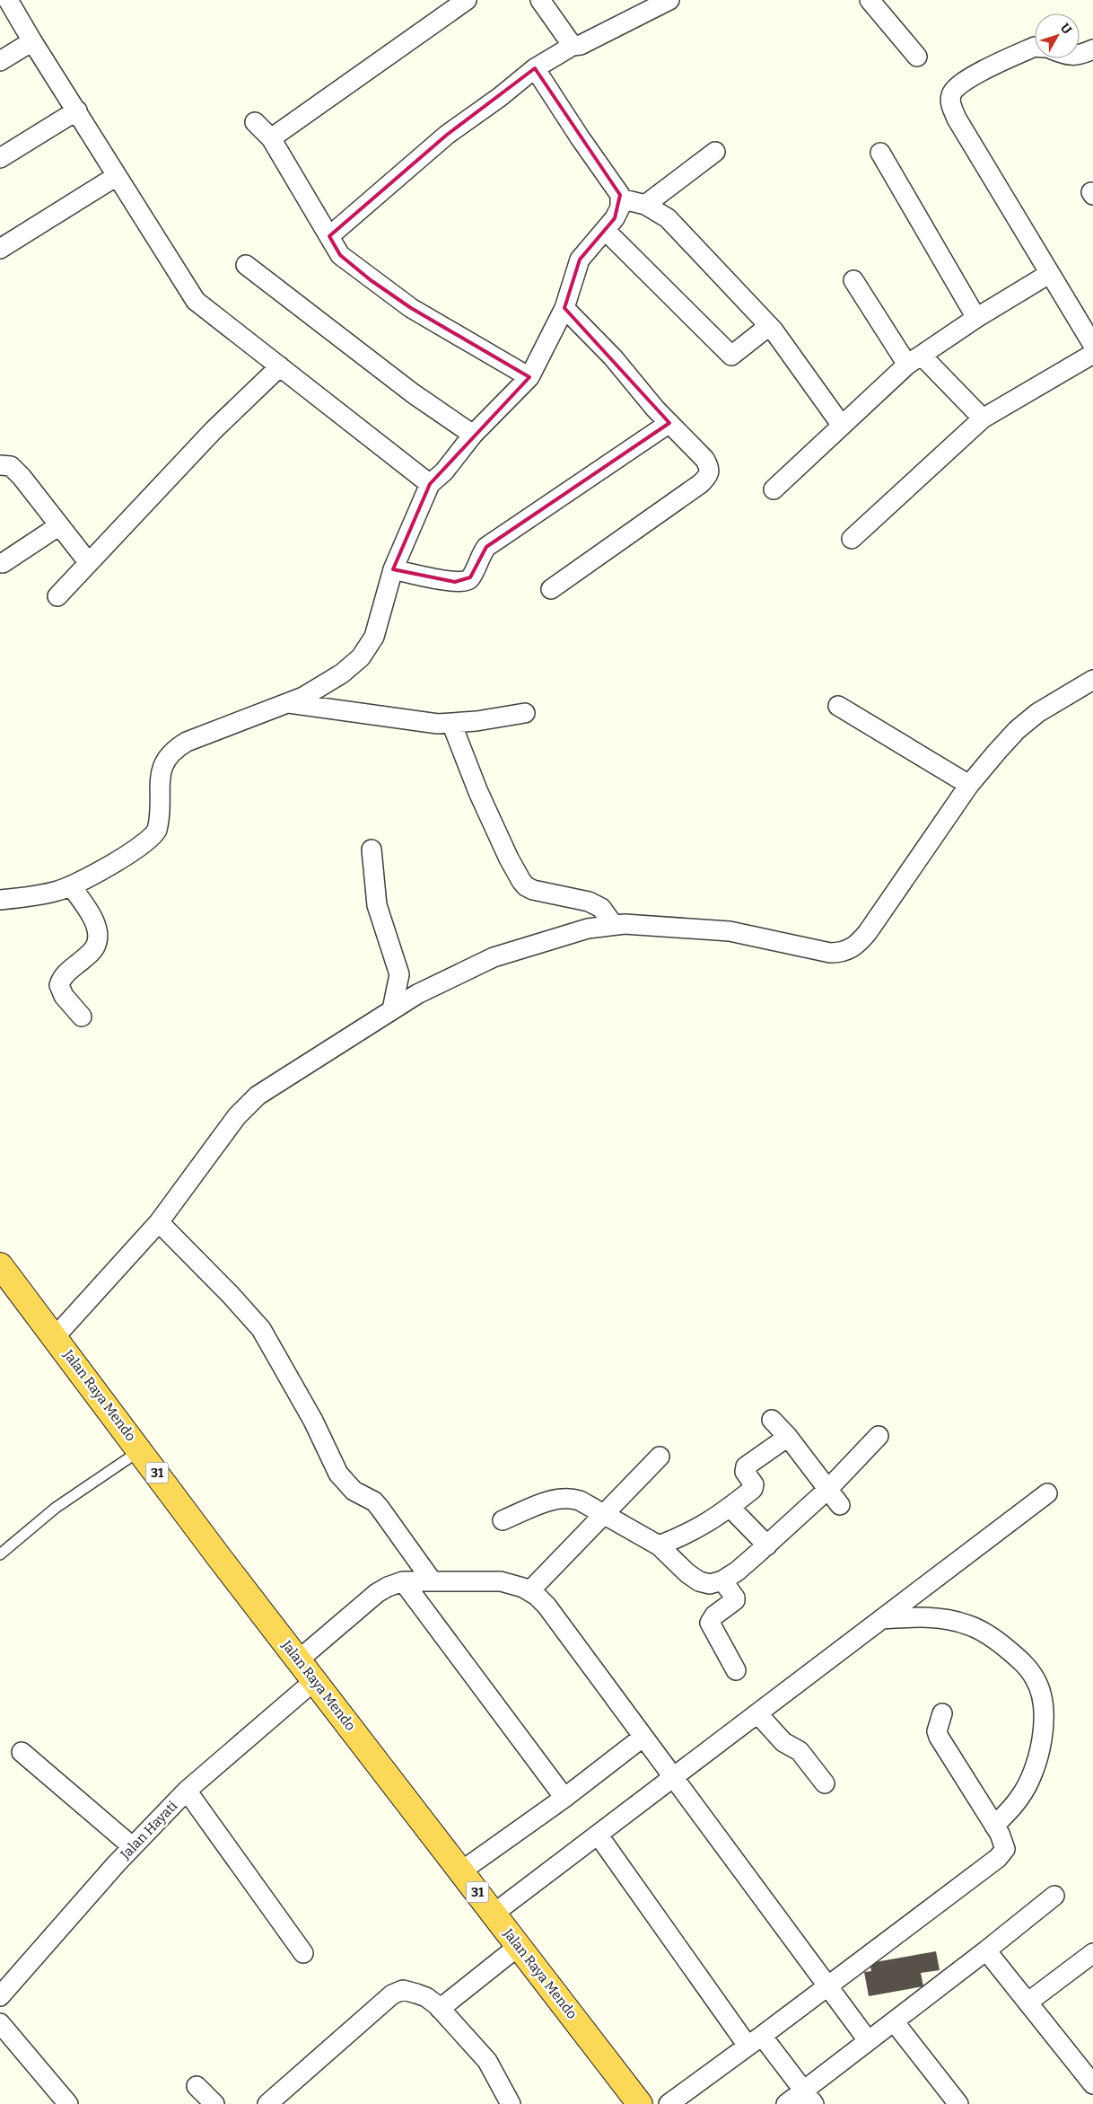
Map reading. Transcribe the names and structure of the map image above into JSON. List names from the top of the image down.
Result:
{
  "streets": {
    "highway": ["Jalan Raya Mendo", "31"],
    "street": ["Jalan Hayati"]
  },
  "crossings": [
    ["Jalan Raya Mendo", "Jalan Hayati"]
  ],
  "north": "top right"
}
